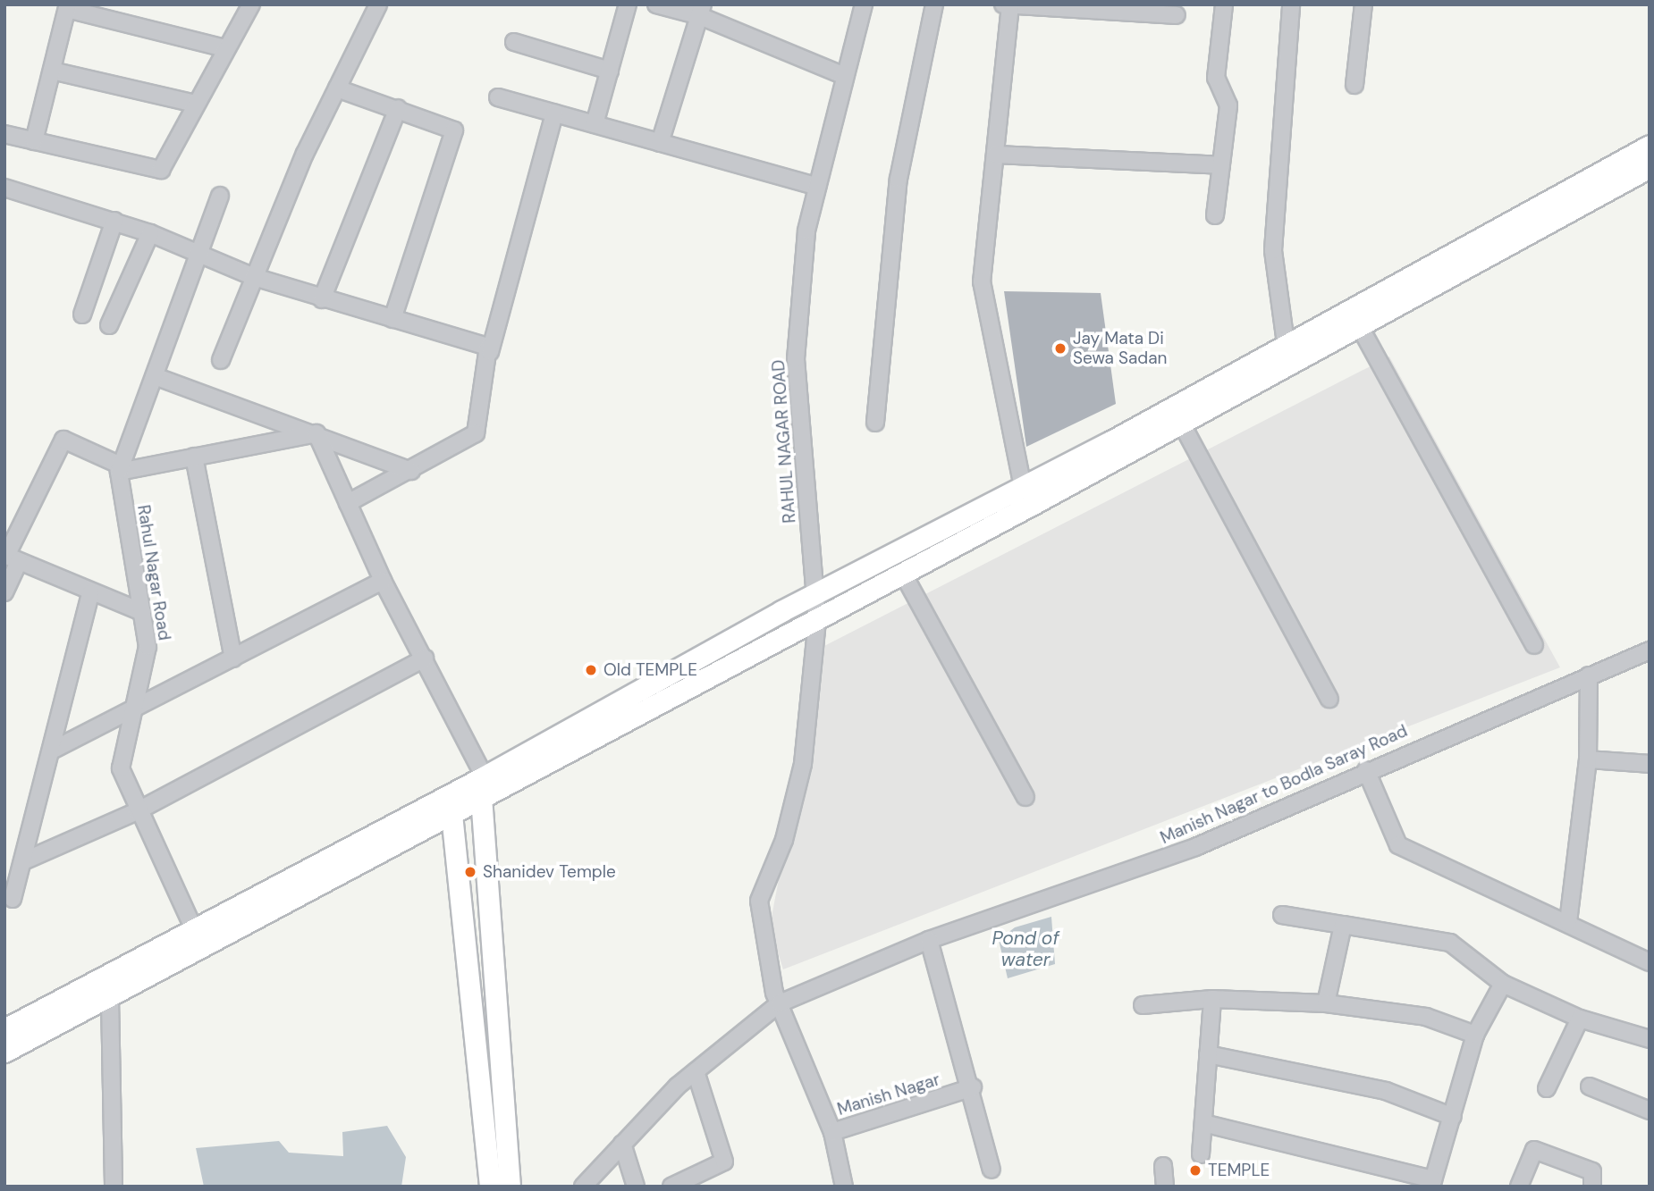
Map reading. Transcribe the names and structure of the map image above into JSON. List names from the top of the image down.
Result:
{
  "streets": {
    "street": [
      "RAHUL NAGAR ROAD",
      "Rahul Nagar Road",
      "Manish Nagar to Bodla Saray Road",
      "Manish Nagar"
    ]
  },
  "crossings": [
    ["RAHUL NAGAR ROAD", "Manish Nagar to Bodla Saray Road"],
    ["RAHUL NAGAR ROAD", "Manish Nagar"]
  ],
  "water": ["Pond of water"],
  "places": [
    "Jay Mata Di Sewa Sadan",
    "Old TEMPLE",
    "Shanidev Temple",
    "TEMPLE"
  ]
}
